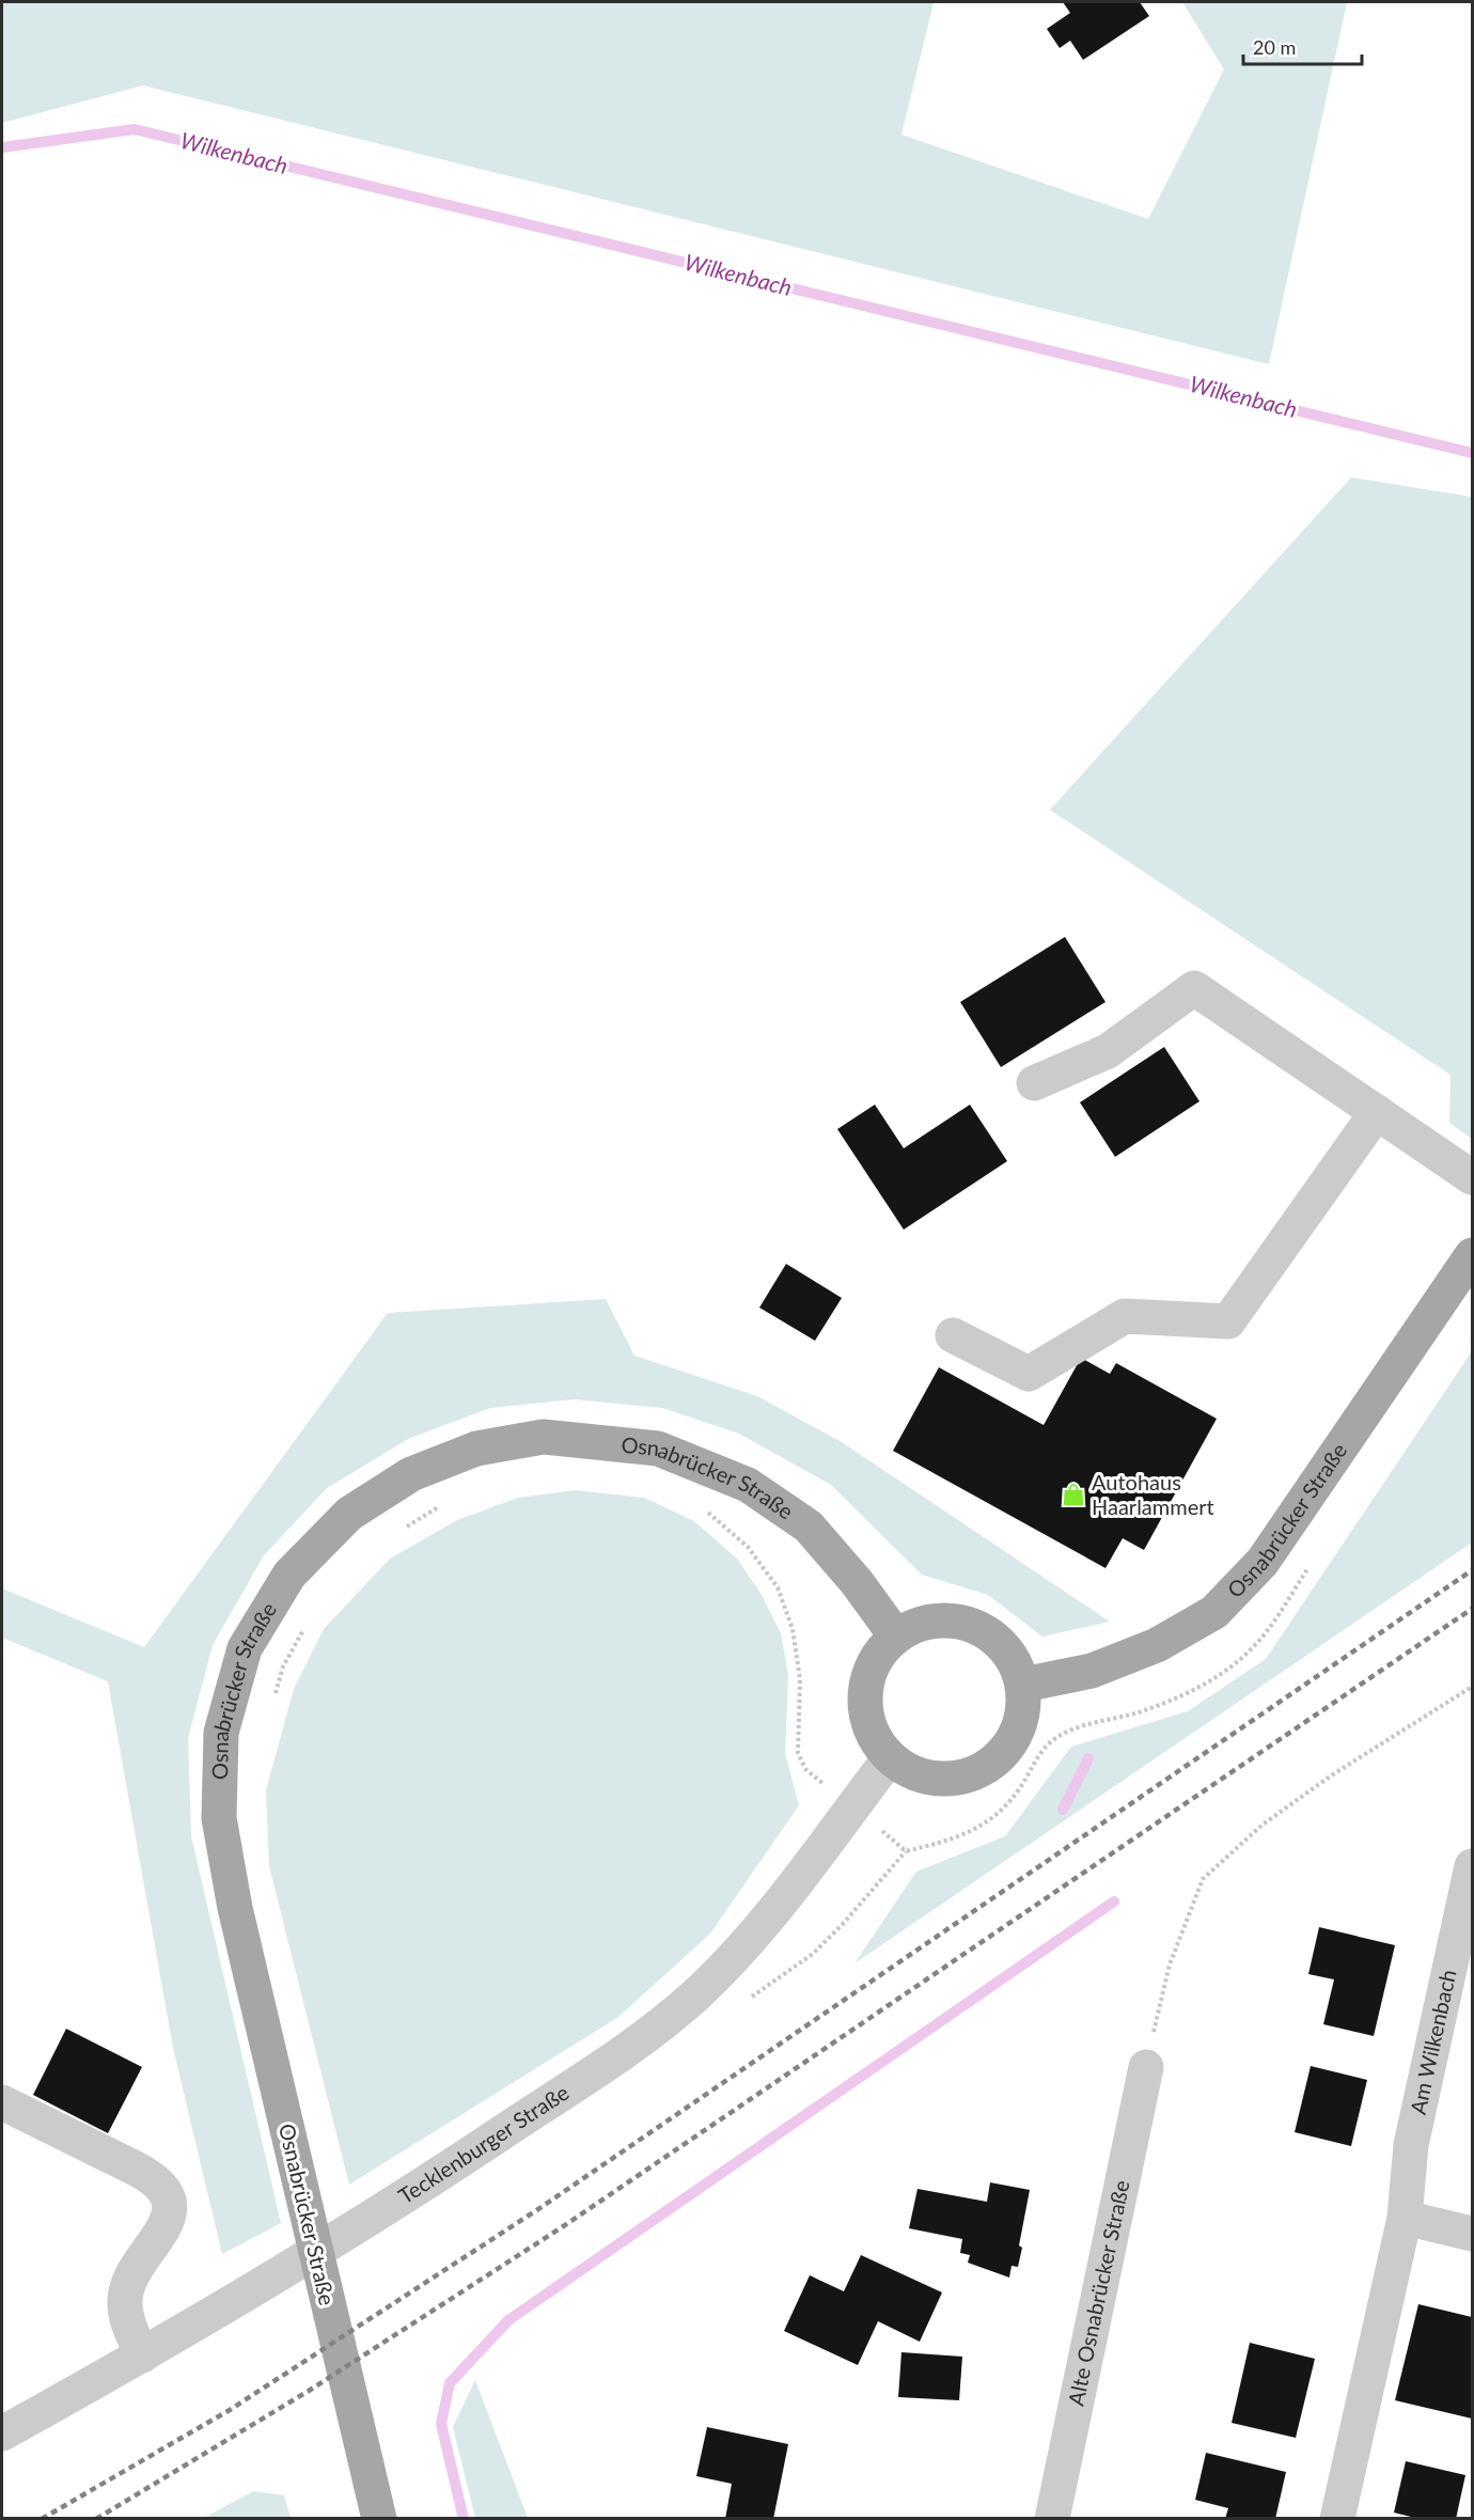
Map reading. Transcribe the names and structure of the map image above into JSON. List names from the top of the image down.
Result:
{
  "streets": {
    "main road": ["Osnabrücker Straße"],
    "street": ["Am Wilkenbach", "Tecklenburger Straße", "Alte Osnabrücker Straße"]
  },
  "crossings": [
    ["Osnabrücker Straße", "Tecklenburger Straße"]
  ],
  "water": ["Wilkenbach"],
  "places": {
    "shop": ["Autohaus Haarlammert"]
  },
  "scale_bar": "20 m"
}
